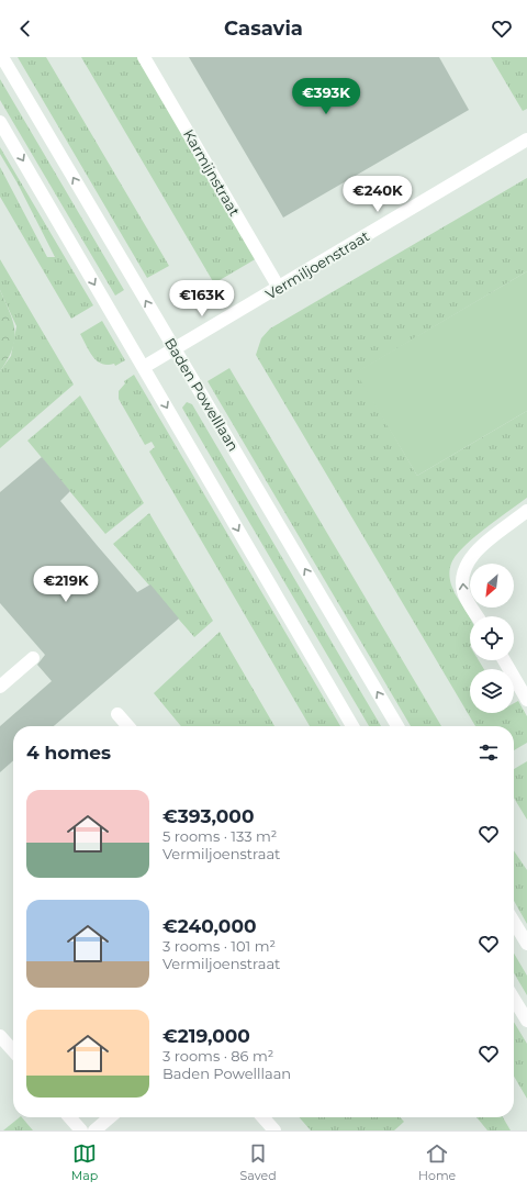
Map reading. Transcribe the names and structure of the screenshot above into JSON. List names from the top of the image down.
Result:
{
  "streets": {
    "street": ["Karmijnstraat", "Vermiljoenstraat", "Baden Powelllaan"]
  },
  "crossings": [
    ["Karmijnstraat", "Vermiljoenstraat"],
    ["Vermiljoenstraat", "Baden Powelllaan"]
  ],
  "north": "bottom left",
  "page": {
    "header": "Casavia",
    "price": [
      "€393K",
      "€240K",
      "€163K",
      "€219K"
    ],
    "heading": "4 homes",
    "list": [
      {
        "name": "€393,000",
        "note": "5 rooms · 133 m² · Vermiljoenstraat"
      },
      {
        "name": "€240,000",
        "note": "3 rooms · 101 m² · Vermiljoenstraat"
      },
      {
        "name": "€219,000",
        "note": "3 rooms · 86 m² · Baden Powelllaan"
      }
    ],
    "tabs": ["Map", "Saved", "Home"]
  }
}
